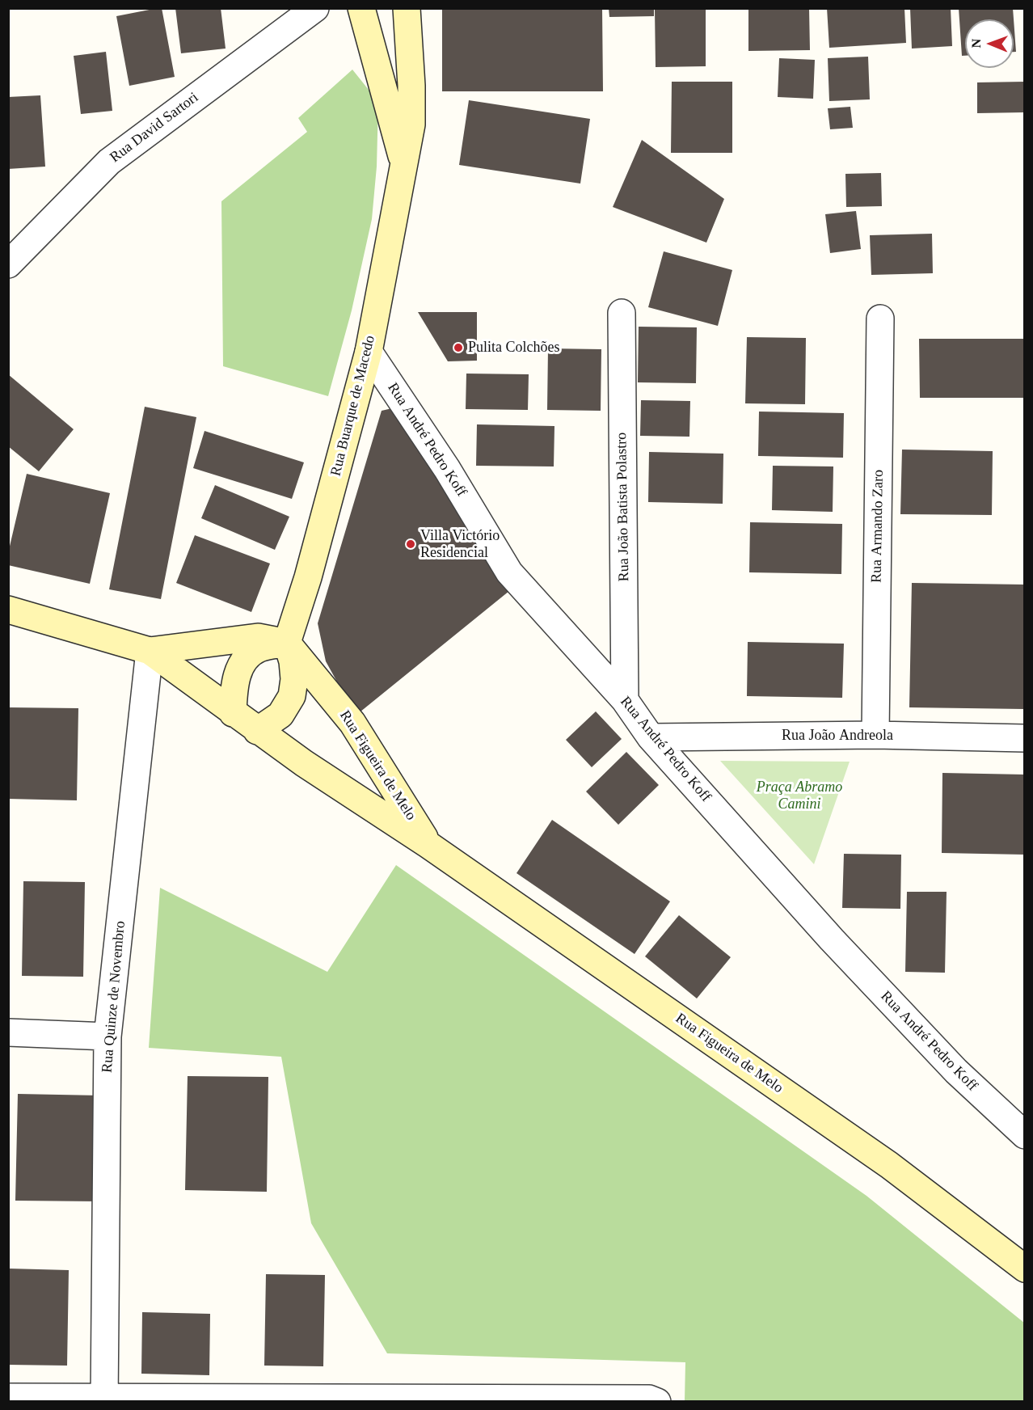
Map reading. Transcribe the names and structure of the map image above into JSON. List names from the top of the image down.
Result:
{
  "streets": {
    "main road": ["Rua Buarque de Macedo", "Rua Figueira de Melo"],
    "street": [
      "Rua David Sartori",
      "Rua André Pedro Koff",
      "Rua João Batista Polastro",
      "Rua Armando Zaro",
      "Rua João Andreola",
      "Rua Quinze de Novembro"
    ]
  },
  "crossings": [
    ["Rua Buarque de Macedo", "Rua André Pedro Koff"],
    ["Rua Buarque de Macedo", "Rua Figueira de Melo"],
    ["Rua André Pedro Koff", "Rua João Batista Polastro"],
    ["Rua André Pedro Koff", "Rua João Andreola"],
    ["Rua Armando Zaro", "Rua João Andreola"]
  ],
  "parks": ["Praça Abramo Camini"],
  "places": ["Pulita Colchões", "Villa Victório Residencial"],
  "north": "left"
}
